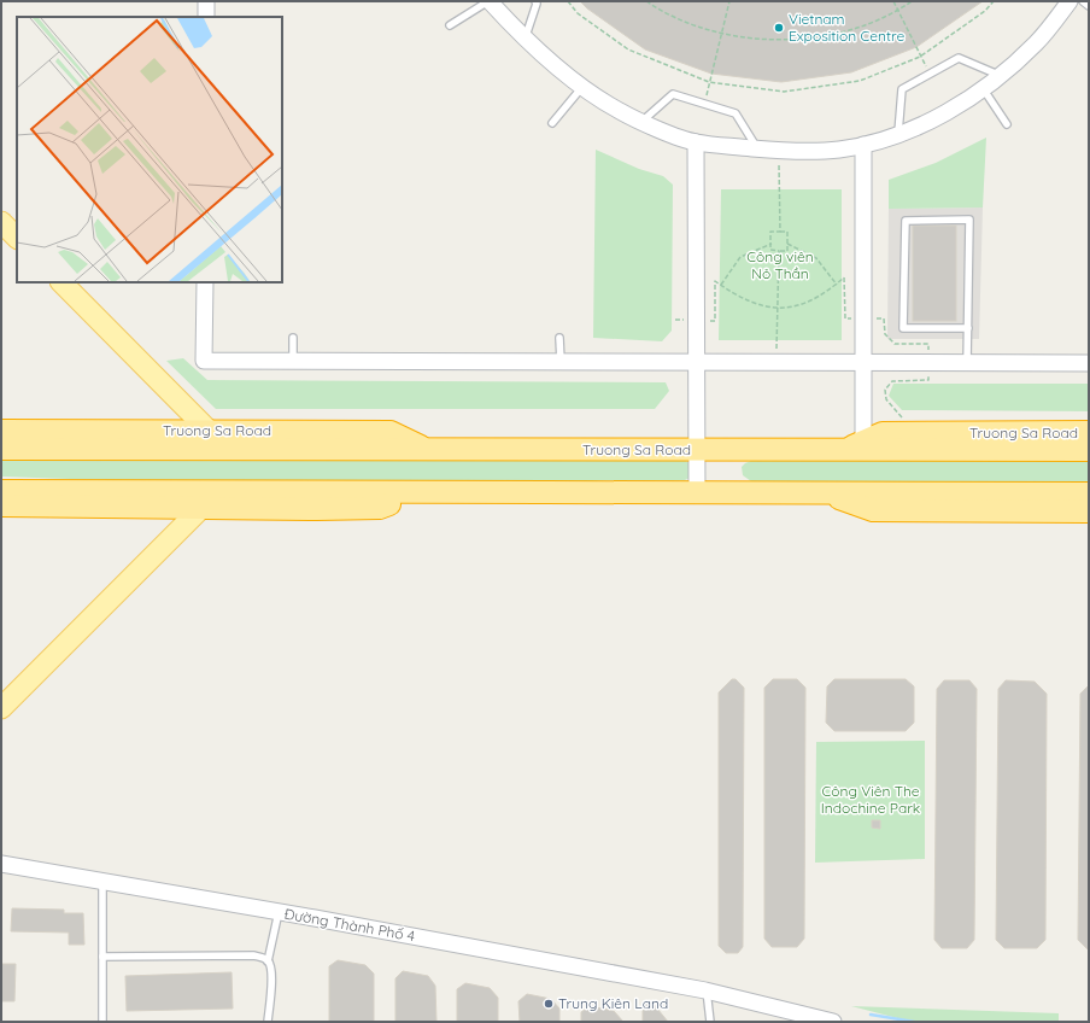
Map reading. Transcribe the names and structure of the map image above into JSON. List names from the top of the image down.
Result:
{
  "streets": {
    "highway": ["Truong Sa Road"],
    "street": ["Đường Thành Phố 4"]
  },
  "parks": ["Công viên Nỏ Thần", "Công Viên The Indochine Park"],
  "places": ["Vietnam Exposition Centre", "Trung Kiên Land"]
}
